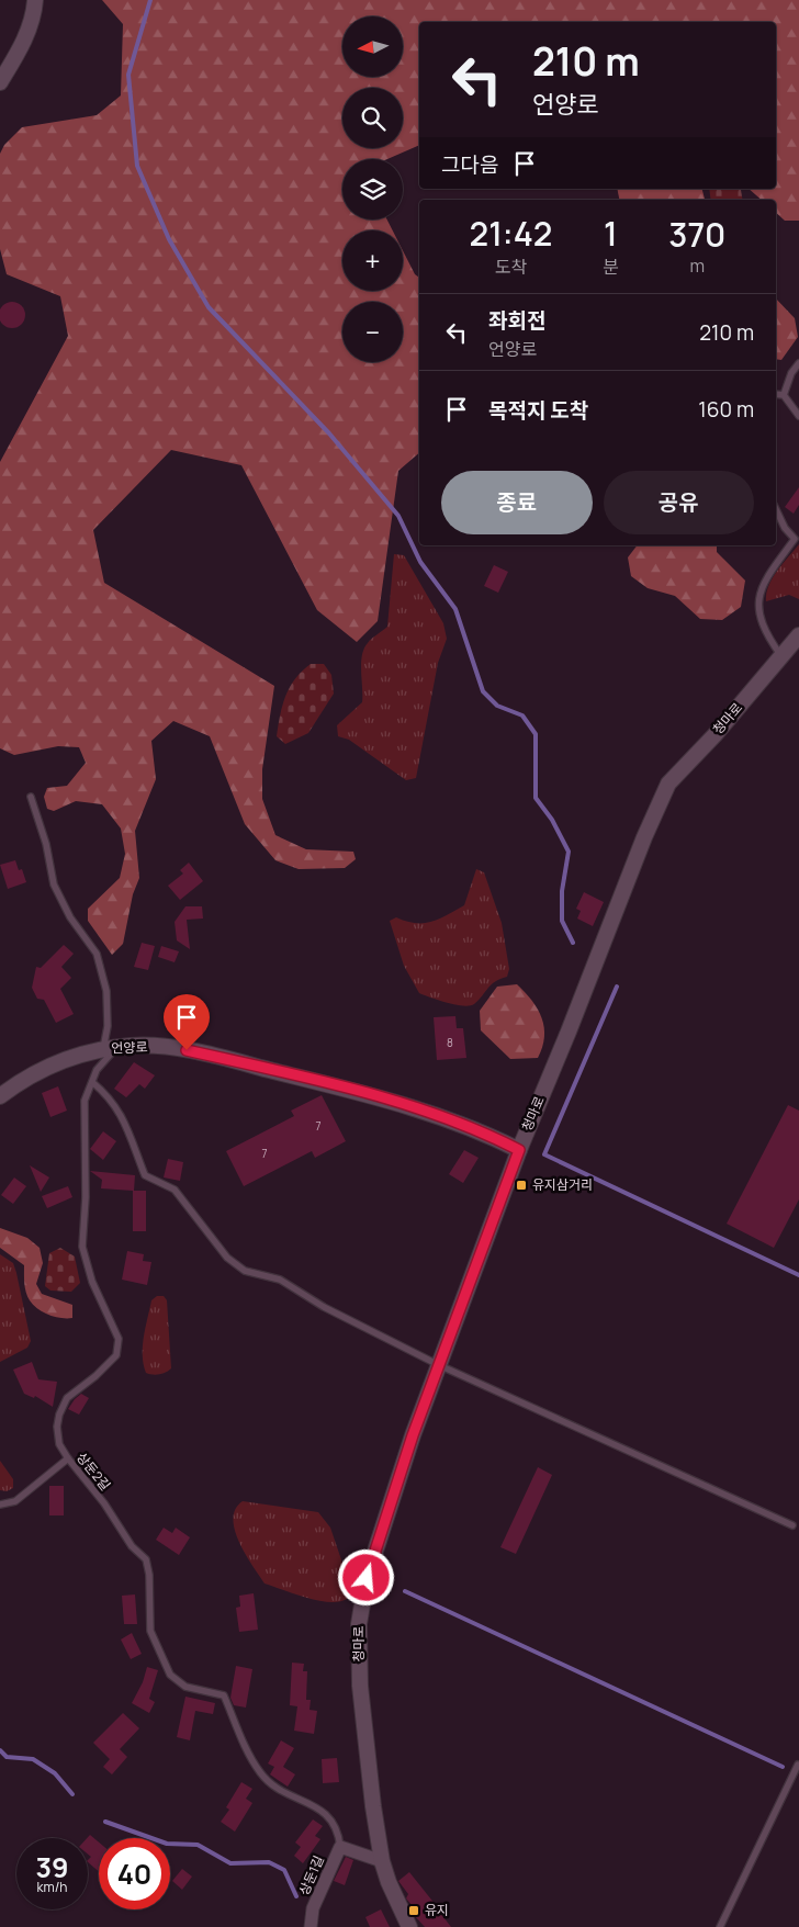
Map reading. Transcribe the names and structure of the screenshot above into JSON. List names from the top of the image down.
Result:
{
  "streets": {
    "street": ["청마로", "언양로", "상둔1길"],
    "lane": ["상둔2길"]
  },
  "crossings": [
    ["청마로", "언양로"],
    ["청마로", "상둔1길"],
    ["언양로", "상둔2길"],
    ["상둔2길", "상둔1길"]
  ],
  "places": {
    "transit": ["유지삼거리", "유지"]
  },
  "house_numbers": ["8", "7", "7"],
  "north": "left",
  "page": {
    "map_buttons": ["+", "−"],
    "turn": ["210 m", "언양로"],
    "then": "그다음",
    "eta": [
      "21:42",
      "도착",
      "1",
      "분",
      "370",
      "m"
    ],
    "list": [
      {
        "name": "좌회전",
        "note": "언양로",
        "value": "210 m"
      },
      {
        "name": "목적지 도착",
        "value": "160 m"
      }
    ],
    "buttons": ["종료", "공유"],
    "speed": "39 km/h",
    "limit": "40"
  }
}
